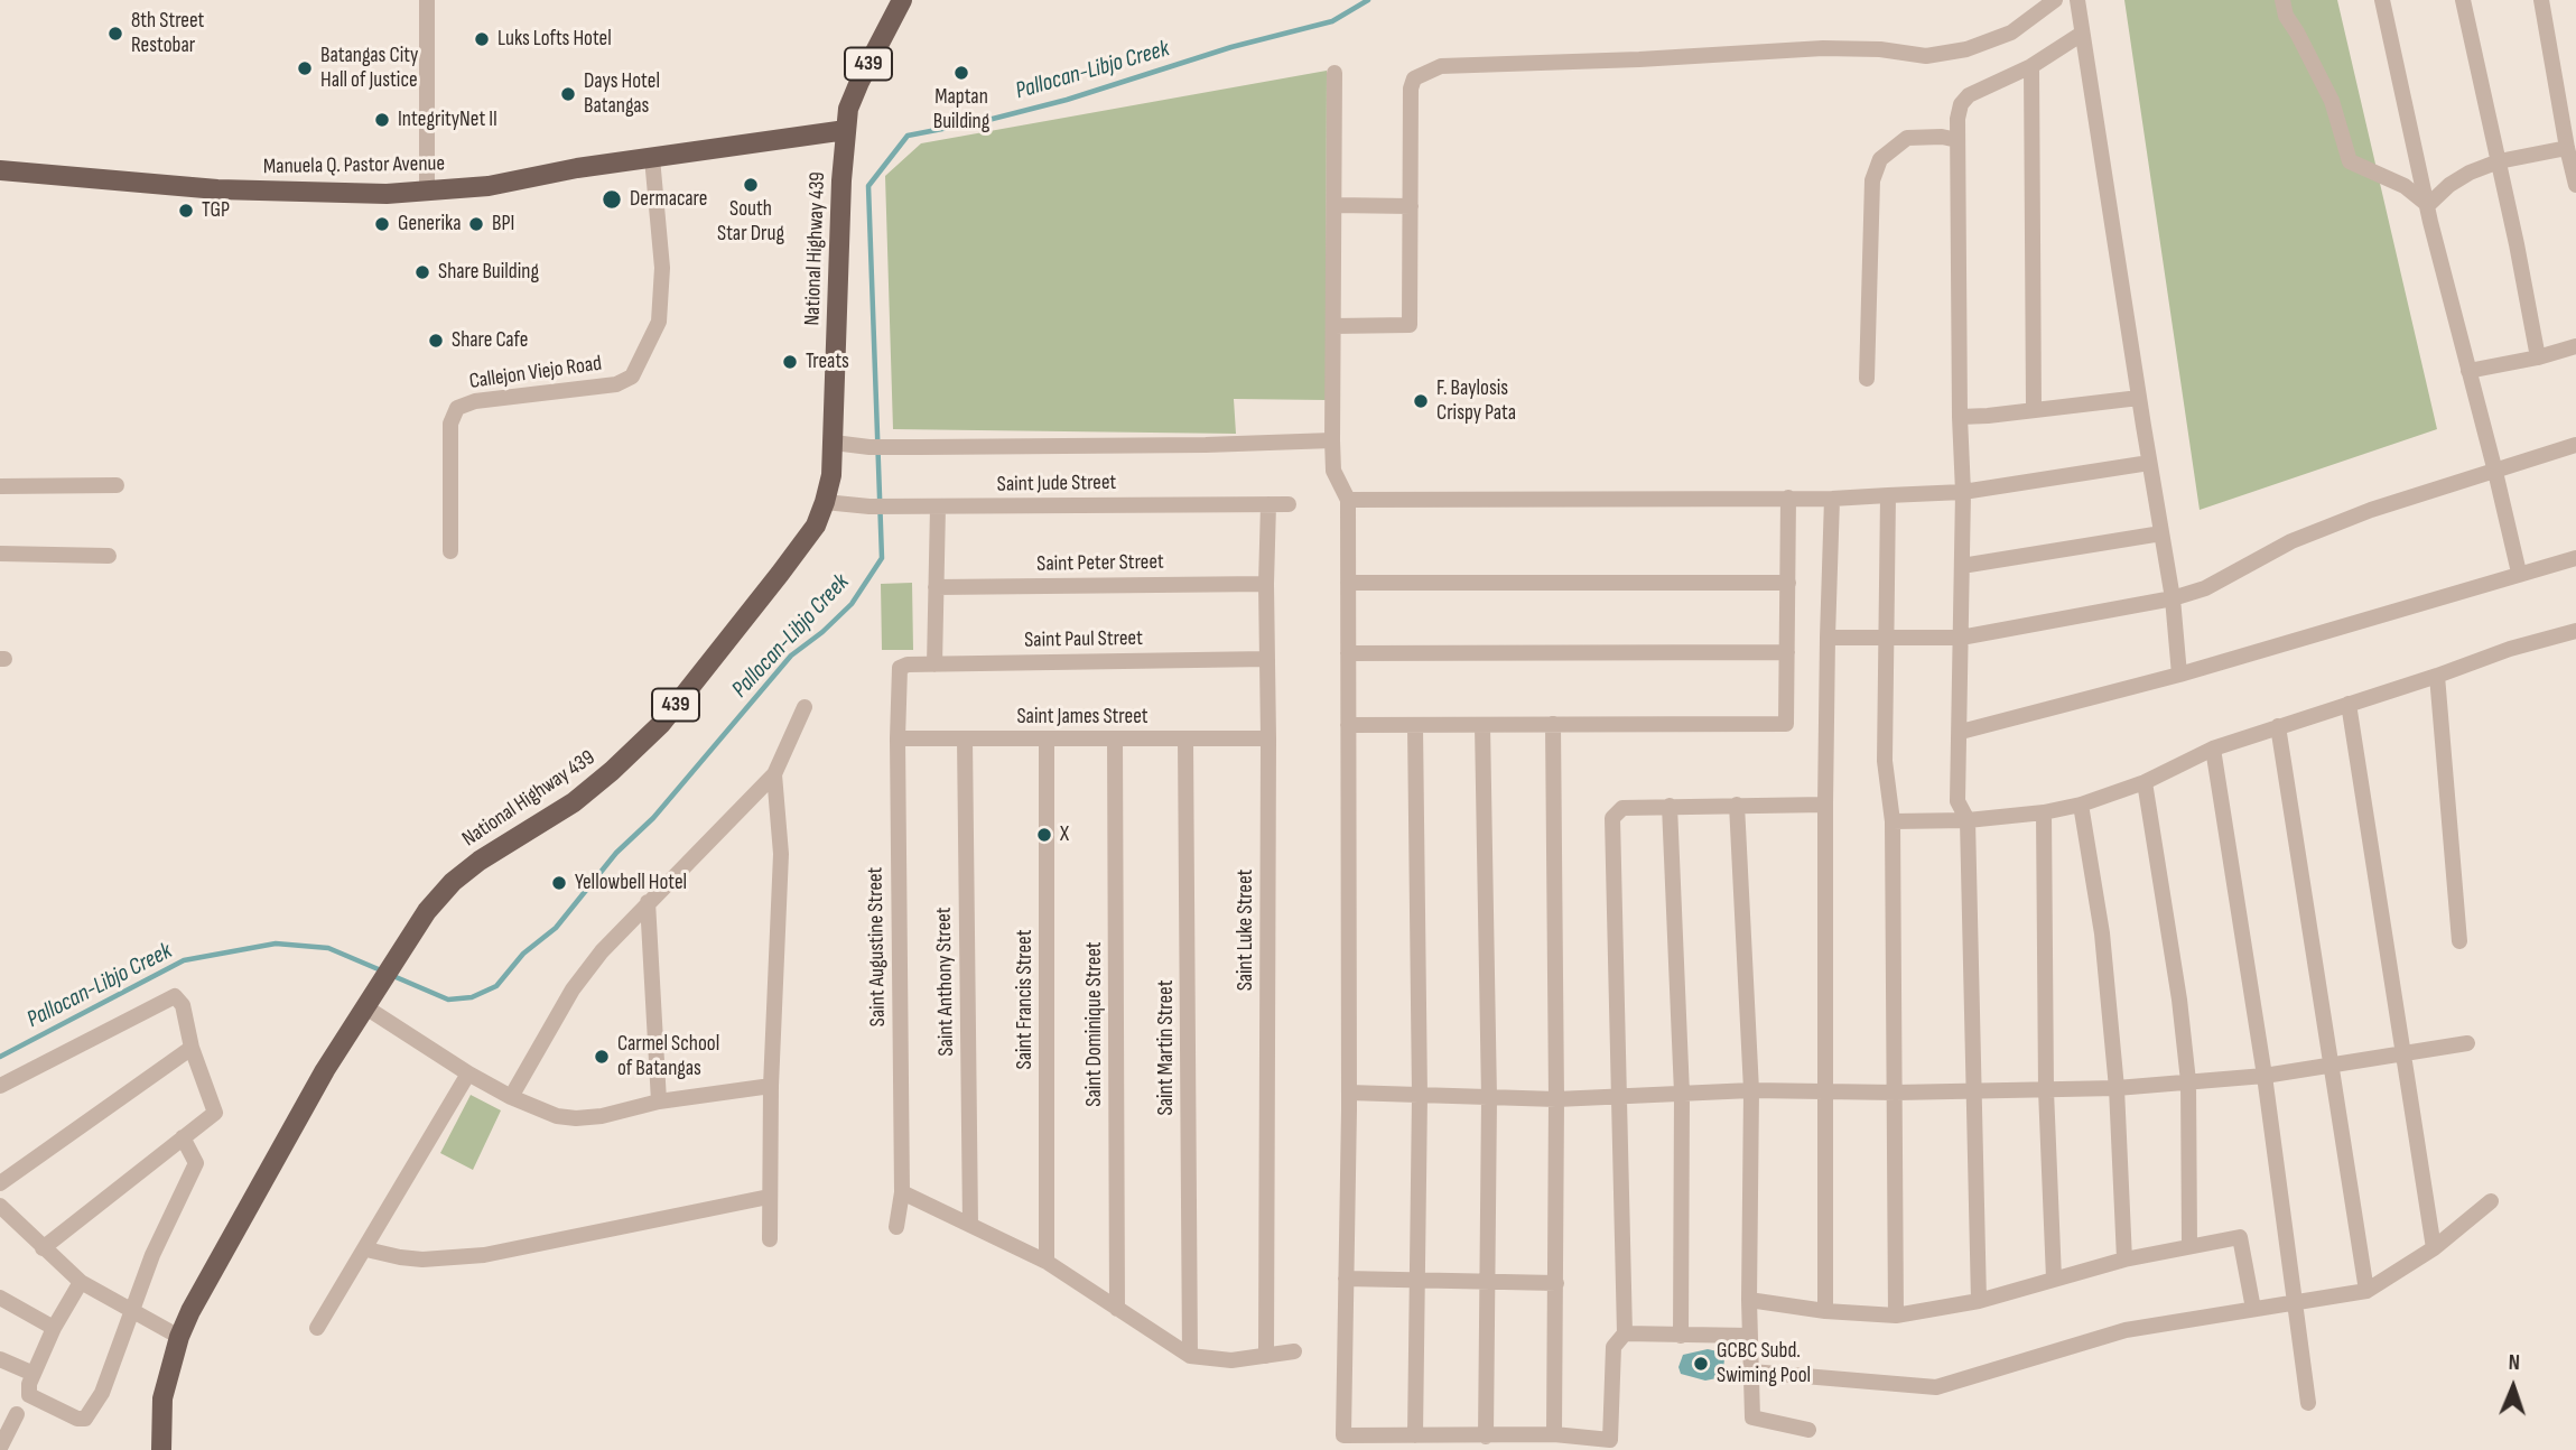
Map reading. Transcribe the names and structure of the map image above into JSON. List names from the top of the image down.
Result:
{
  "streets": {
    "main road": ["439", "Manuela Q. Pastor Avenue", "National Highway 439"],
    "street": [
      "Callejon Viejo Road",
      "Saint Jude Street",
      "Saint Peter Street",
      "Saint Paul Street",
      "Saint James Street",
      "Saint Luke Street",
      "Saint Augustine Street",
      "Saint Anthony Street",
      "Saint Francis Street",
      "Saint Dominique Street",
      "Saint Martin Street"
    ]
  },
  "crossings": [
    ["Manuela Q. Pastor Avenue", "National Highway 439"],
    ["Manuela Q. Pastor Avenue", "Callejon Viejo Road"],
    ["National Highway 439", "Saint Jude Street"],
    ["Saint Jude Street", "Saint Luke Street"],
    ["Saint Peter Street", "Saint Luke Street"],
    ["Saint Paul Street", "Saint Luke Street"],
    ["Saint Paul Street", "Saint Augustine Street"],
    ["Saint James Street", "Saint Luke Street"],
    ["Saint James Street", "Saint Augustine Street"],
    ["Saint James Street", "Saint Anthony Street"],
    ["Saint James Street", "Saint Francis Street"],
    ["Saint James Street", "Saint Dominique Street"],
    ["Saint James Street", "Saint Martin Street"]
  ],
  "water": ["Pallocan-Libjo Creek"],
  "places": [
    "8th Street Restobar",
    "Luks Lofts Hotel",
    "Batangas City Hall of Justice",
    "Maptan Building",
    "Days Hotel Batangas",
    "IntegrityNet II",
    "South Star Drug",
    "Dermacare",
    "TGP",
    "Generika",
    "BPI",
    "Share Building",
    "Share Cafe",
    "Treats",
    "F. Baylosis Crispy Pata",
    "X",
    "Yellowbell Hotel",
    "Carmel School of Batangas",
    "GCBC Subd. Swiming Pool"
  ],
  "north": "top"
}
